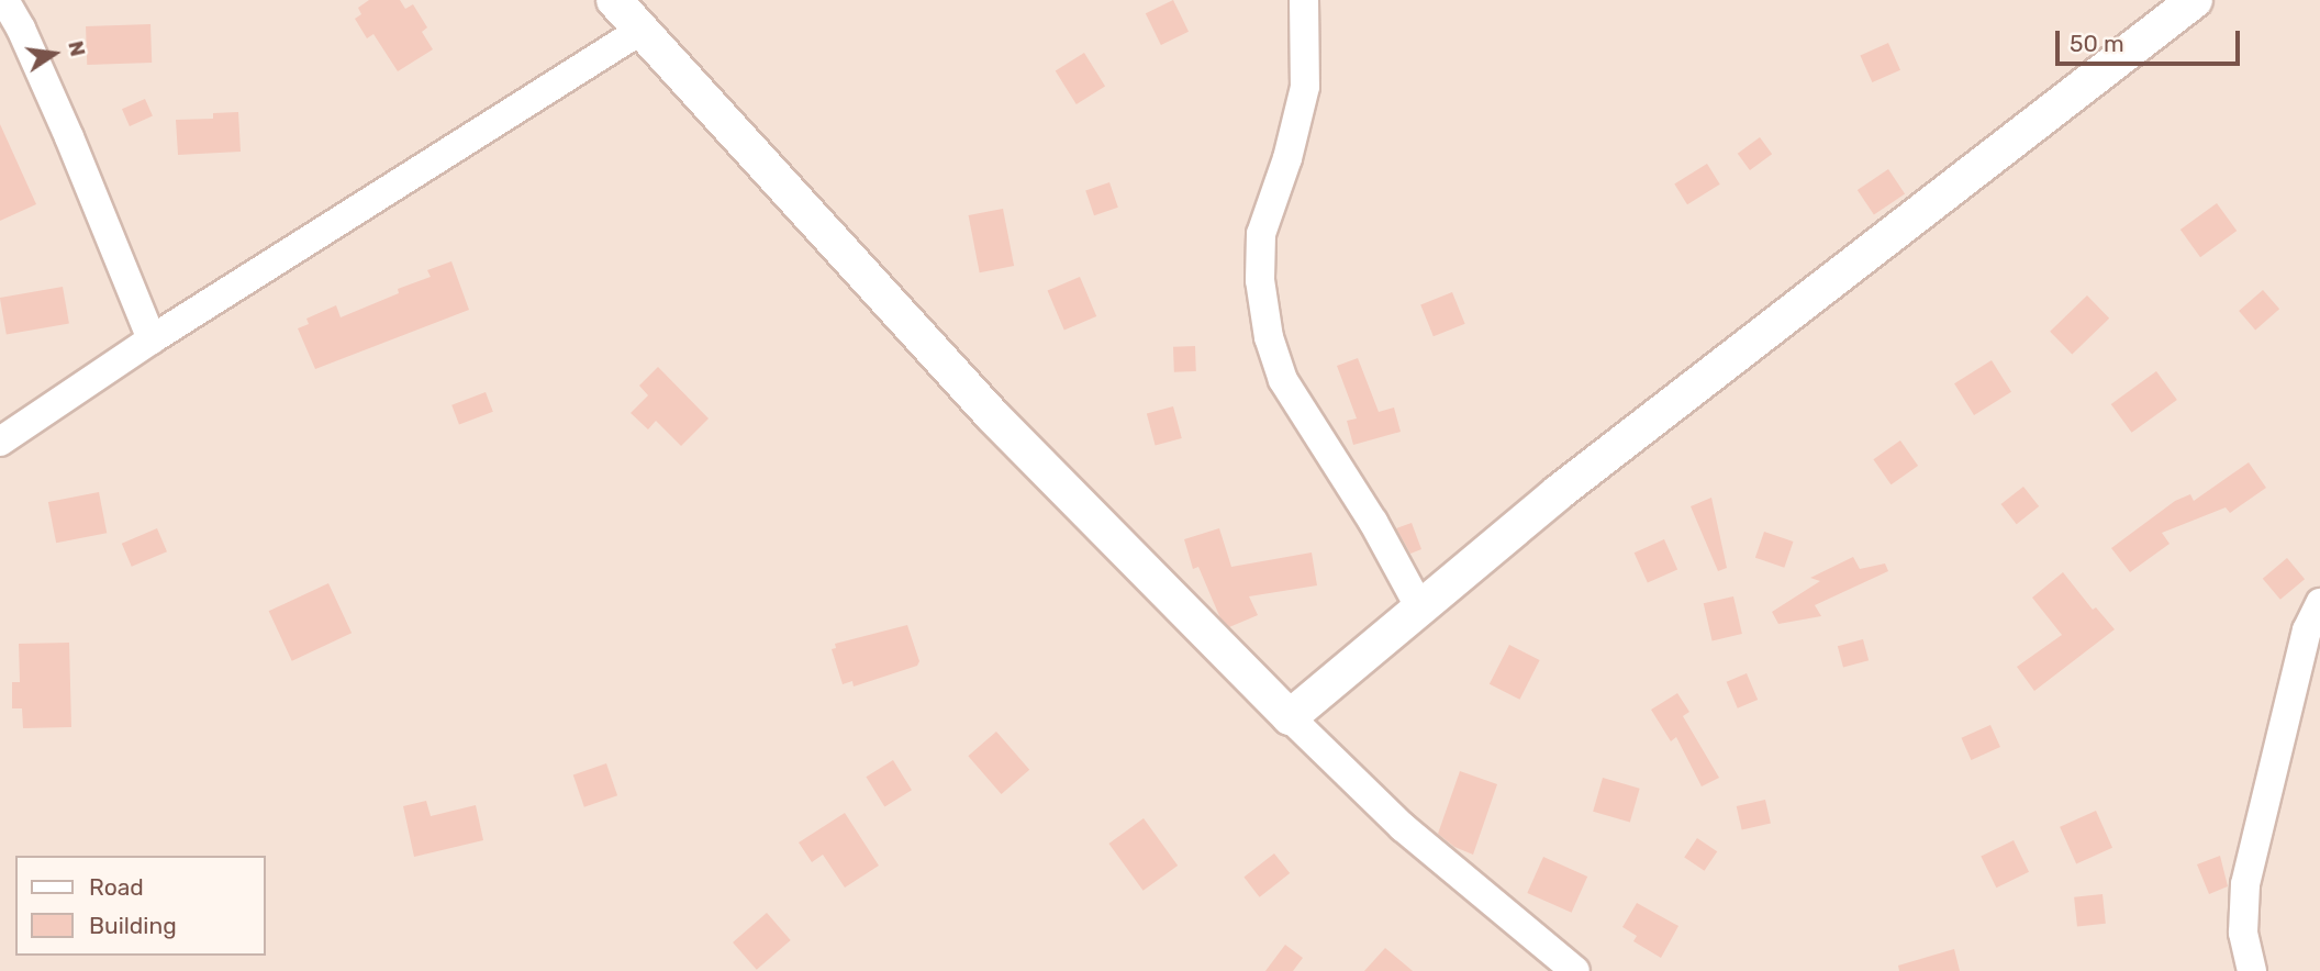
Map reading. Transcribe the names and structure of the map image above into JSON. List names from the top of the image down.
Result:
{
  "legend": ["Road", "Building"],
  "scale_bar": "50 m",
  "north": "right"
}
